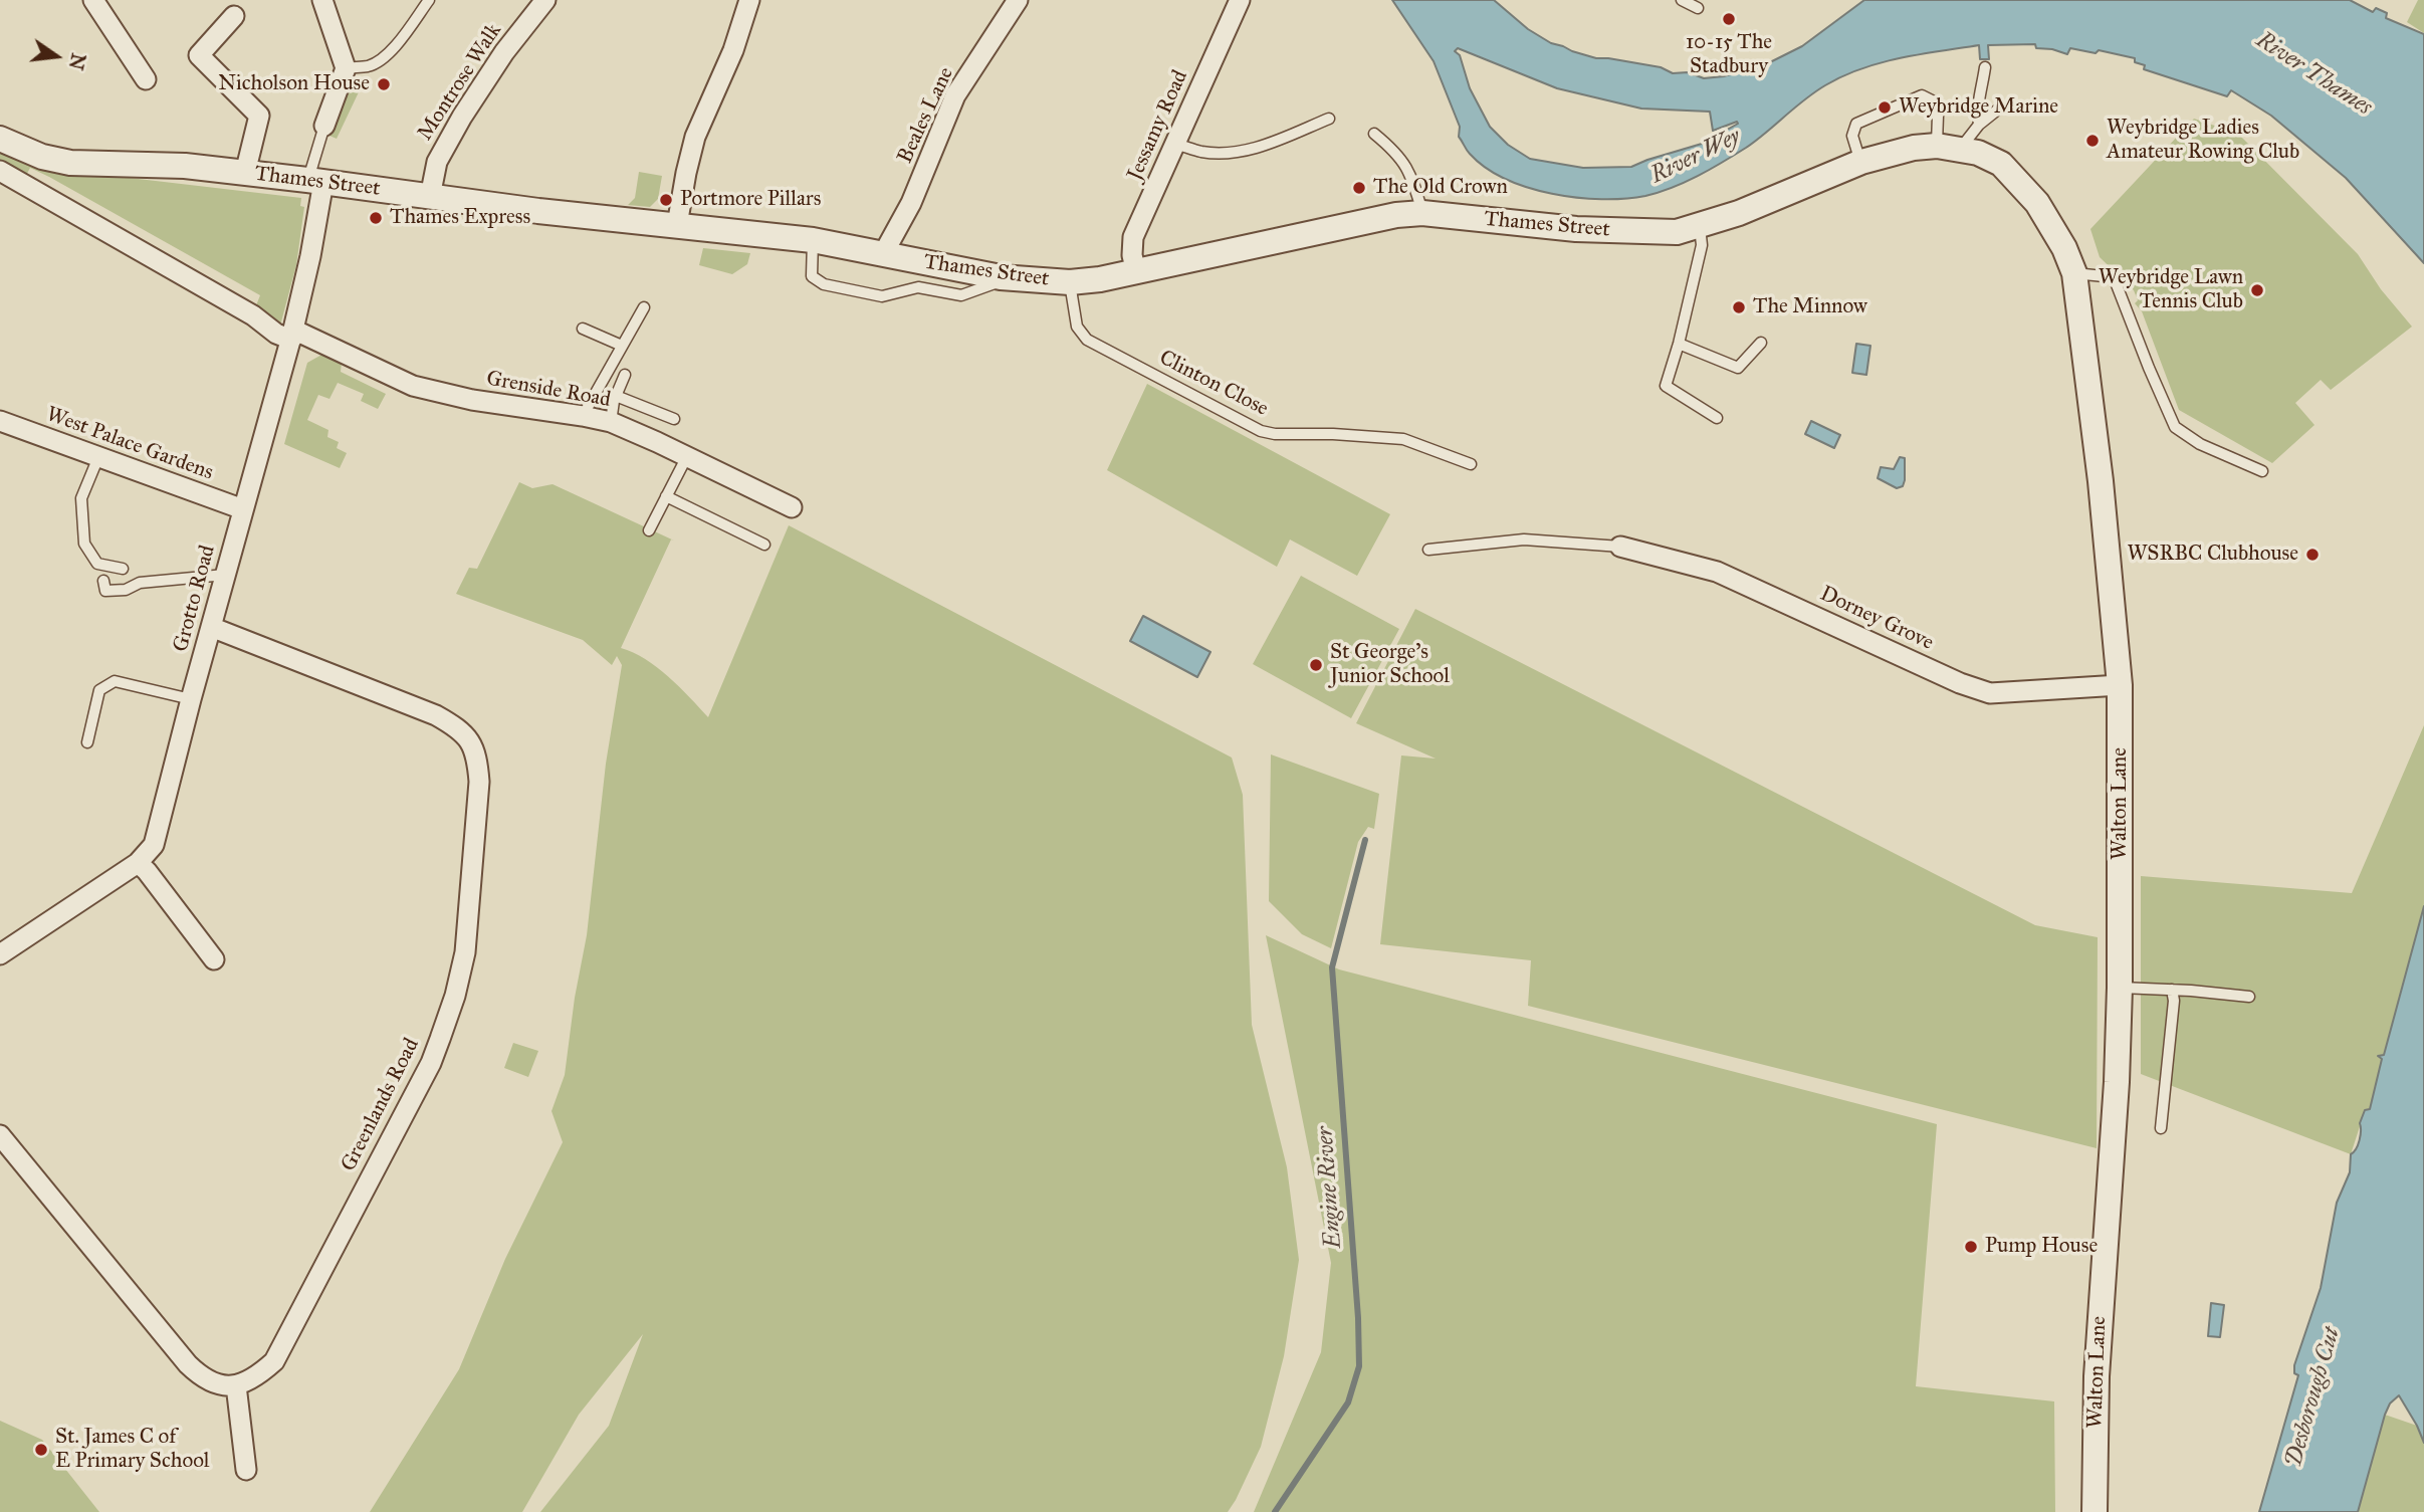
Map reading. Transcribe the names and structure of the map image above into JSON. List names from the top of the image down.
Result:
{
  "streets": {
    "street": [
      "Montrose Walk",
      "Beales Lane",
      "Jessamy Road",
      "Thames Street",
      "Grenside Road",
      "West Palace Gardens",
      "Grotto Road",
      "Dorney Grove",
      "Walton Lane",
      "Greenlands Road"
    ],
    "lane": ["Clinton Close"]
  },
  "crossings": [
    ["Montrose Walk", "Thames Street"],
    ["Beales Lane", "Thames Street"],
    ["Jessamy Road", "Thames Street"],
    ["Thames Street", "Clinton Close"],
    ["Thames Street", "Grotto Road"],
    ["Thames Street", "Walton Lane"],
    ["Grenside Road", "Grotto Road"],
    ["West Palace Gardens", "Grotto Road"],
    ["Grotto Road", "Greenlands Road"],
    ["Dorney Grove", "Walton Lane"]
  ],
  "water": [
    "River Thames",
    "River Wey",
    "Engine River",
    "Desborough Cut"
  ],
  "places": [
    "10-15 The Stadbury",
    "Nicholson House",
    "Weybridge Marine",
    "Weybridge Ladies Amateur Rowing Club",
    "The Old Crown",
    "Portmore Pillars",
    "Thames Express",
    "Weybridge Lawn Tennis Club",
    "The Minnow",
    "WSRBC Clubhouse",
    "St George's Junior School",
    "Pump House",
    "St. James C of E Primary School"
  ],
  "north": "right"
}
